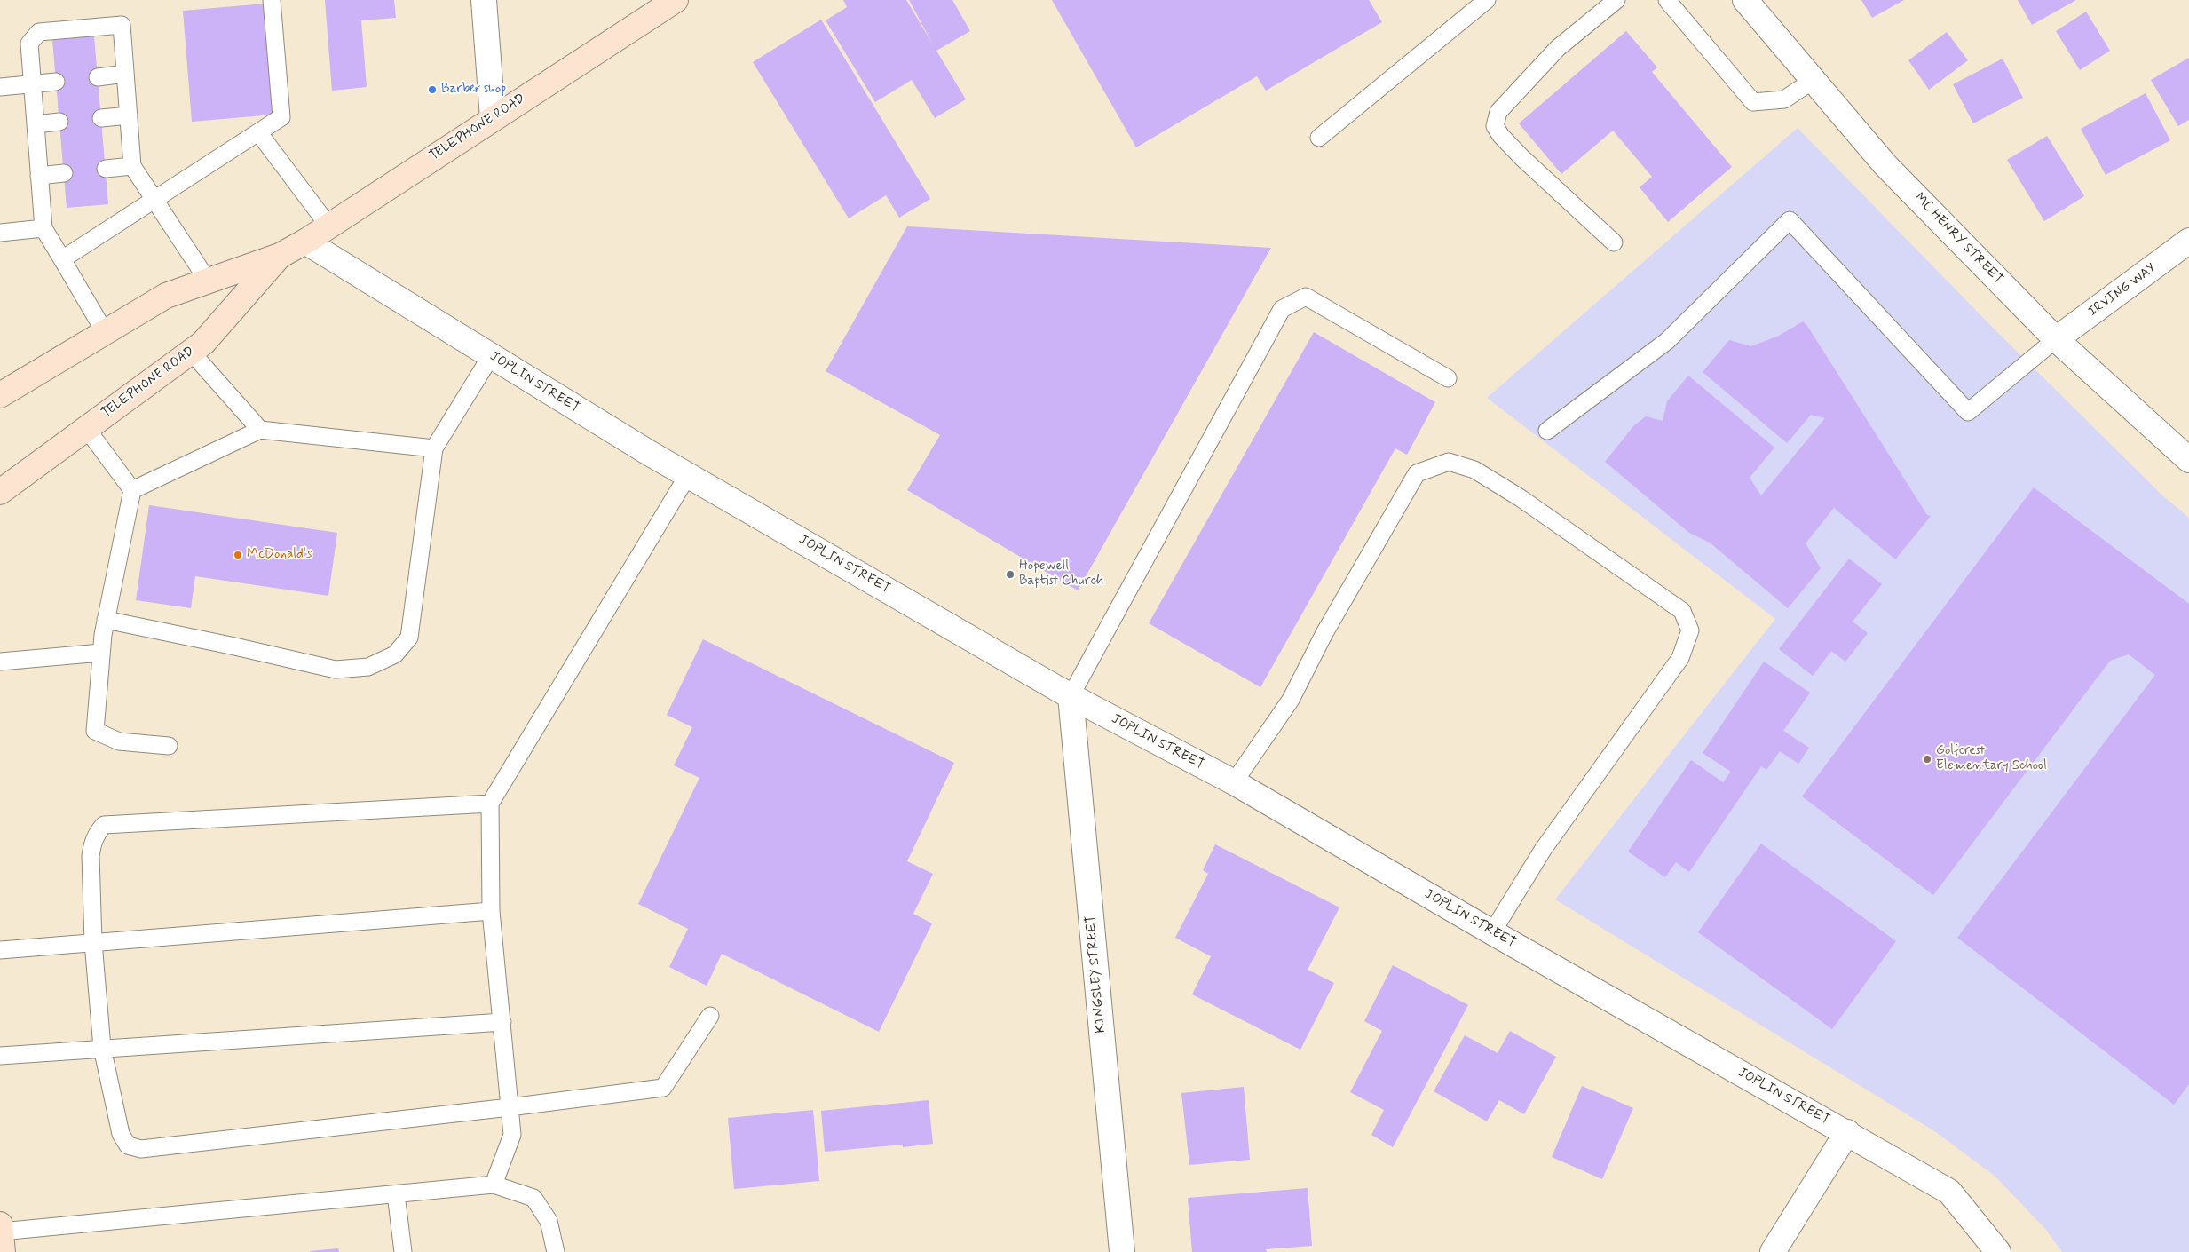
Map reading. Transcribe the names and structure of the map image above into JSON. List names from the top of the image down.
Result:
{
  "streets": {
    "main road": ["TELEPHONE ROAD"],
    "street": [
      "MC HENRY STREET",
      "IRVING WAY",
      "JOPLIN STREET",
      "KINGSLEY STREET"
    ]
  },
  "crossings": [
    ["TELEPHONE ROAD", "JOPLIN STREET"],
    ["MC HENRY STREET", "IRVING WAY"],
    ["JOPLIN STREET", "KINGSLEY STREET"]
  ],
  "places": [
    "Barber shop",
    "McDonald's",
    "Hopewell Baptist Church",
    "Golfcrest Elementary School"
  ]
}
